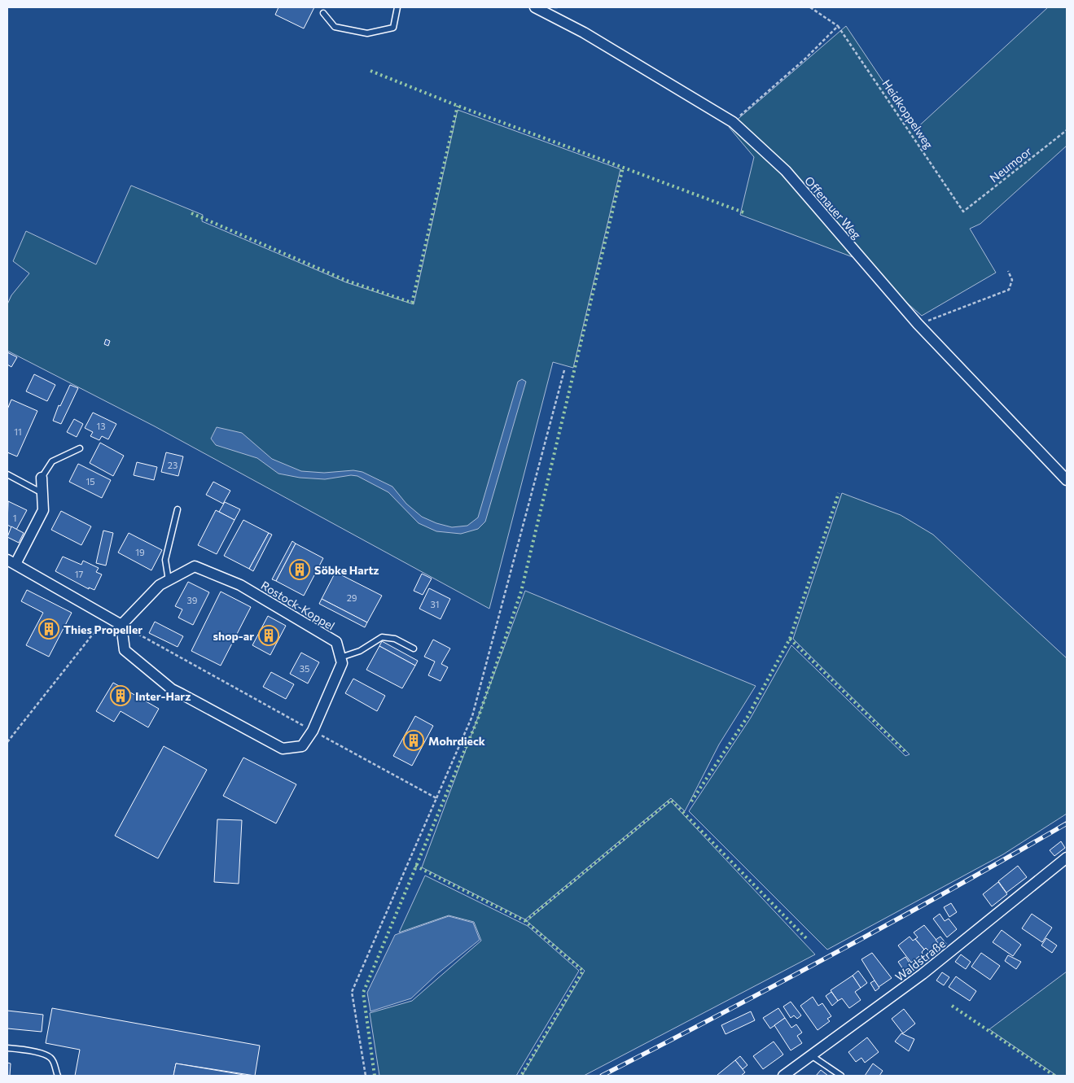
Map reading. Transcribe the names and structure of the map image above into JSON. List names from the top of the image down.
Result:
{
  "streets": {
    "street": ["Offenauer Weg", "Rostock-Koppel", "Waldstraße"],
    "path": ["Heidkoppelweg", "Neumoor"]
  },
  "crossings": [
    ["Heidkoppelweg", "Neumoor"]
  ],
  "places": {
    "building": [
      "Söbke Hartz",
      "Thies Propeller",
      "shop-ar",
      "Inter-Harz",
      "Mohrdieck"
    ]
  },
  "house_numbers": [
    "13",
    "11",
    "23",
    "15",
    "1",
    "19",
    "17",
    "29",
    "39",
    "31",
    "35"
  ]
}
